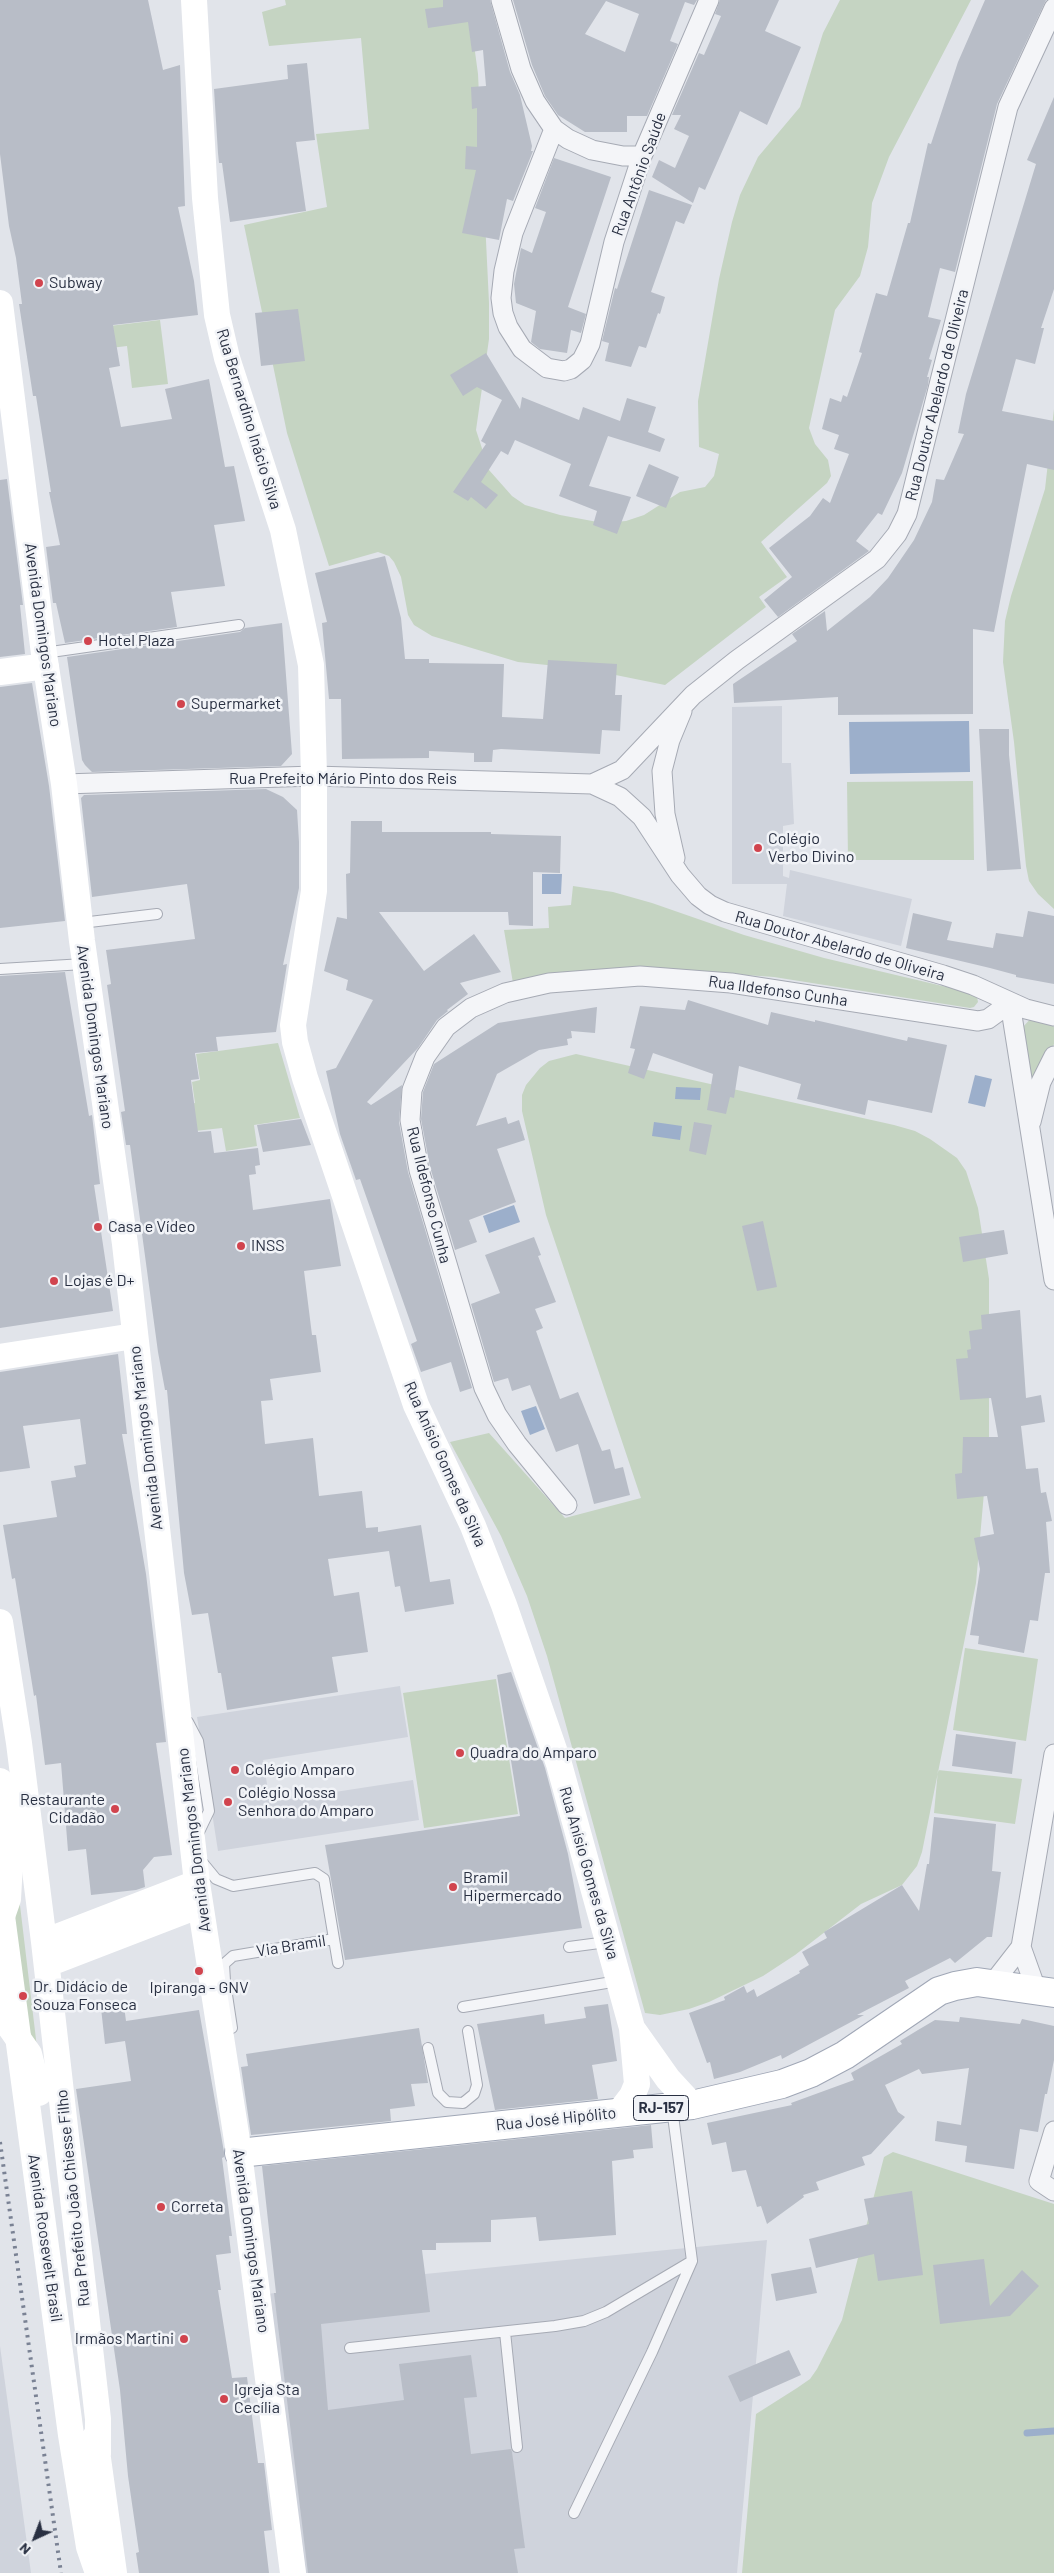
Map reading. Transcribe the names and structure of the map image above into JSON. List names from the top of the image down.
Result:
{
  "streets": {
    "main road": ["RJ-157", "Rua José Hipólito"],
    "street": [
      "Rua Antônio Saúde",
      "Rua Doutor Abelardo de Oliveira",
      "Rua Bernardino Inácio Silva",
      "Avenida Domingos Mariano",
      "Rua Prefeito Mário Pinto dos Reis",
      "Rua Ildefonso Cunha",
      "Rua Anísio Gomes da Silva",
      "Rua Prefeito João Chiesse Filho",
      "Avenida Roosevelt Brasil"
    ],
    "lane": ["Via Bramil"]
  },
  "crossings": [
    ["Rua Doutor Abelardo de Oliveira", "Rua Prefeito Mário Pinto dos Reis"],
    ["Rua Doutor Abelardo de Oliveira", "Rua Ildefonso Cunha"],
    ["Rua Bernardino Inácio Silva", "Rua Prefeito Mário Pinto dos Reis"],
    ["Rua Bernardino Inácio Silva", "Rua Anísio Gomes da Silva"],
    ["Avenida Domingos Mariano", "Rua Prefeito Mário Pinto dos Reis"],
    ["Avenida Domingos Mariano", "Via Bramil"],
    ["Avenida Domingos Mariano", "Rua José Hipólito"],
    ["Rua Prefeito Mário Pinto dos Reis", "Rua Anísio Gomes da Silva"],
    ["Rua Anísio Gomes da Silva", "Rua José Hipólito"]
  ],
  "places": [
    "Subway",
    "Hotel Plaza",
    "Supermarket",
    "Colégio Verbo Divino",
    "Casa e Vídeo",
    "INSS",
    "Lojas é D+",
    "Quadra do Amparo",
    "Colégio Amparo",
    "Colégio Nossa Senhora do Amparo",
    "Restaurante Cidadão",
    "Bramil Hipermercado",
    "Ipiranga - GNV",
    "Dr. Didácio de Souza Fonseca",
    "Correta",
    "Irmãos Martini",
    "Igreja Sta Cecília"
  ],
  "north": "bottom left"
}
